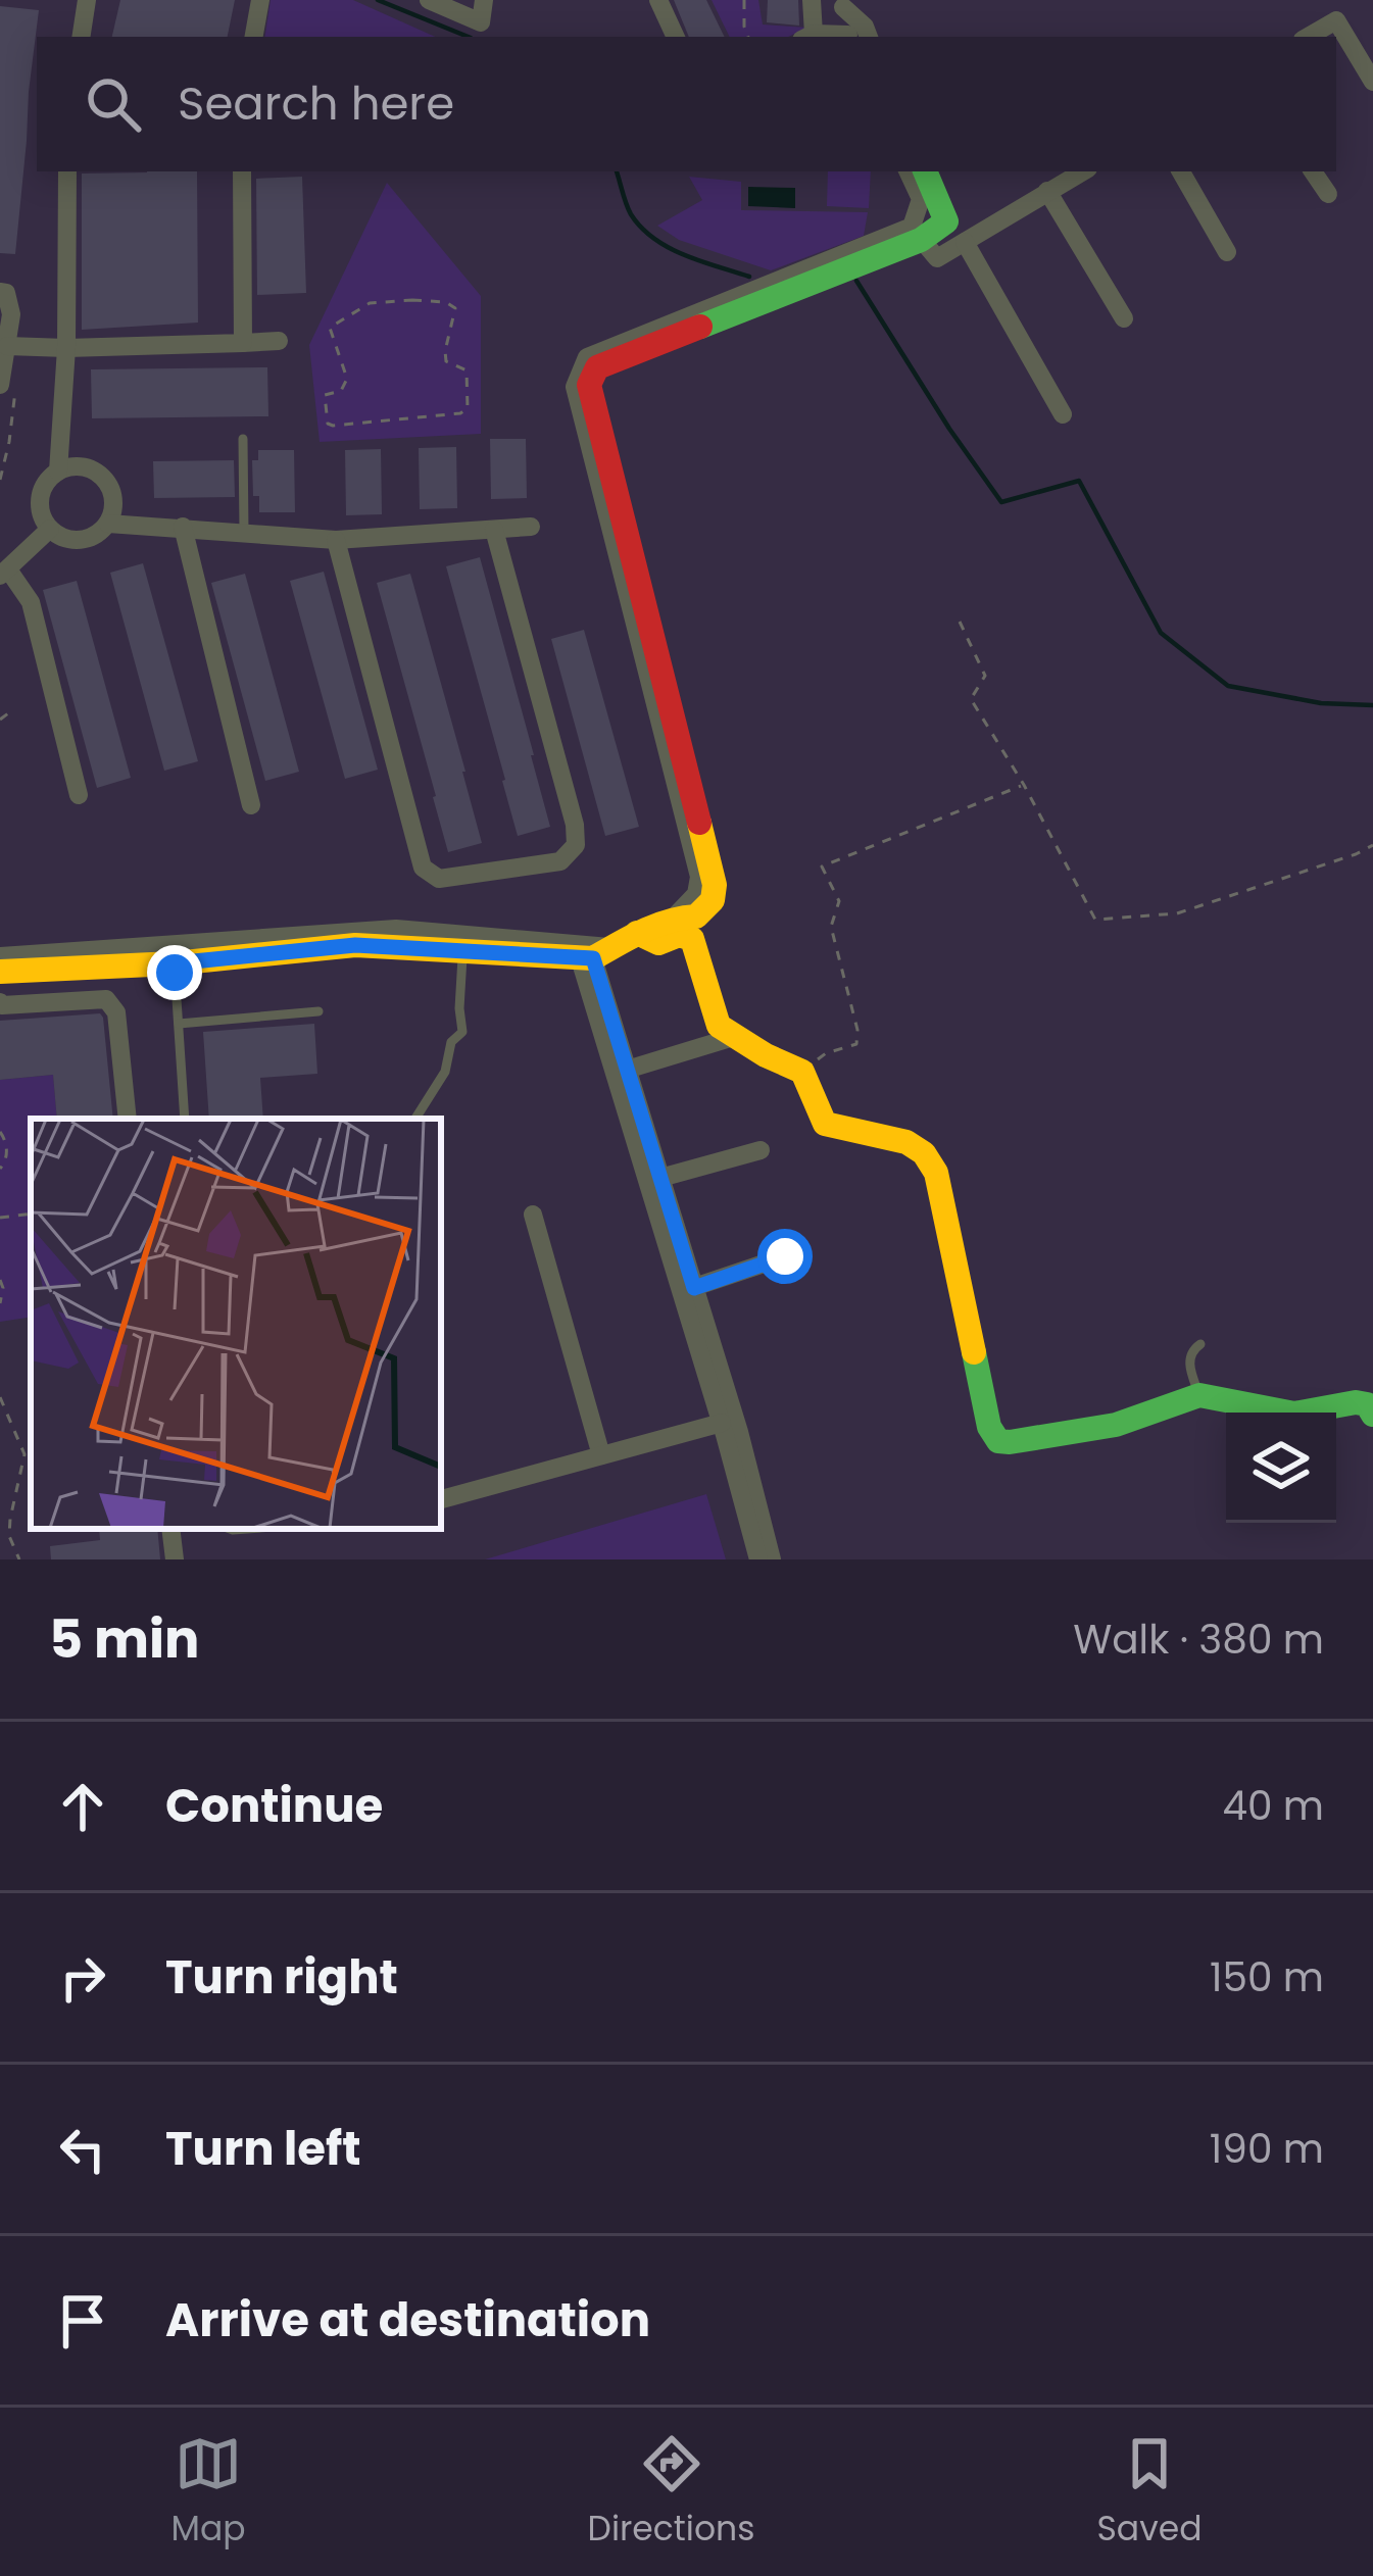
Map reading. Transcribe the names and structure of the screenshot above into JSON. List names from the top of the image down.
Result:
{
  "page": {
    "search": "Search here",
    "heading": ["5 min", "Walk · 380 m"],
    "list": [
      ["Continue", "40 m"],
      ["Turn right", "150 m"],
      ["Turn left", "190 m"],
      "Arrive at destination"
    ],
    "nav": ["Map", "Directions", "Saved"]
  }
}
